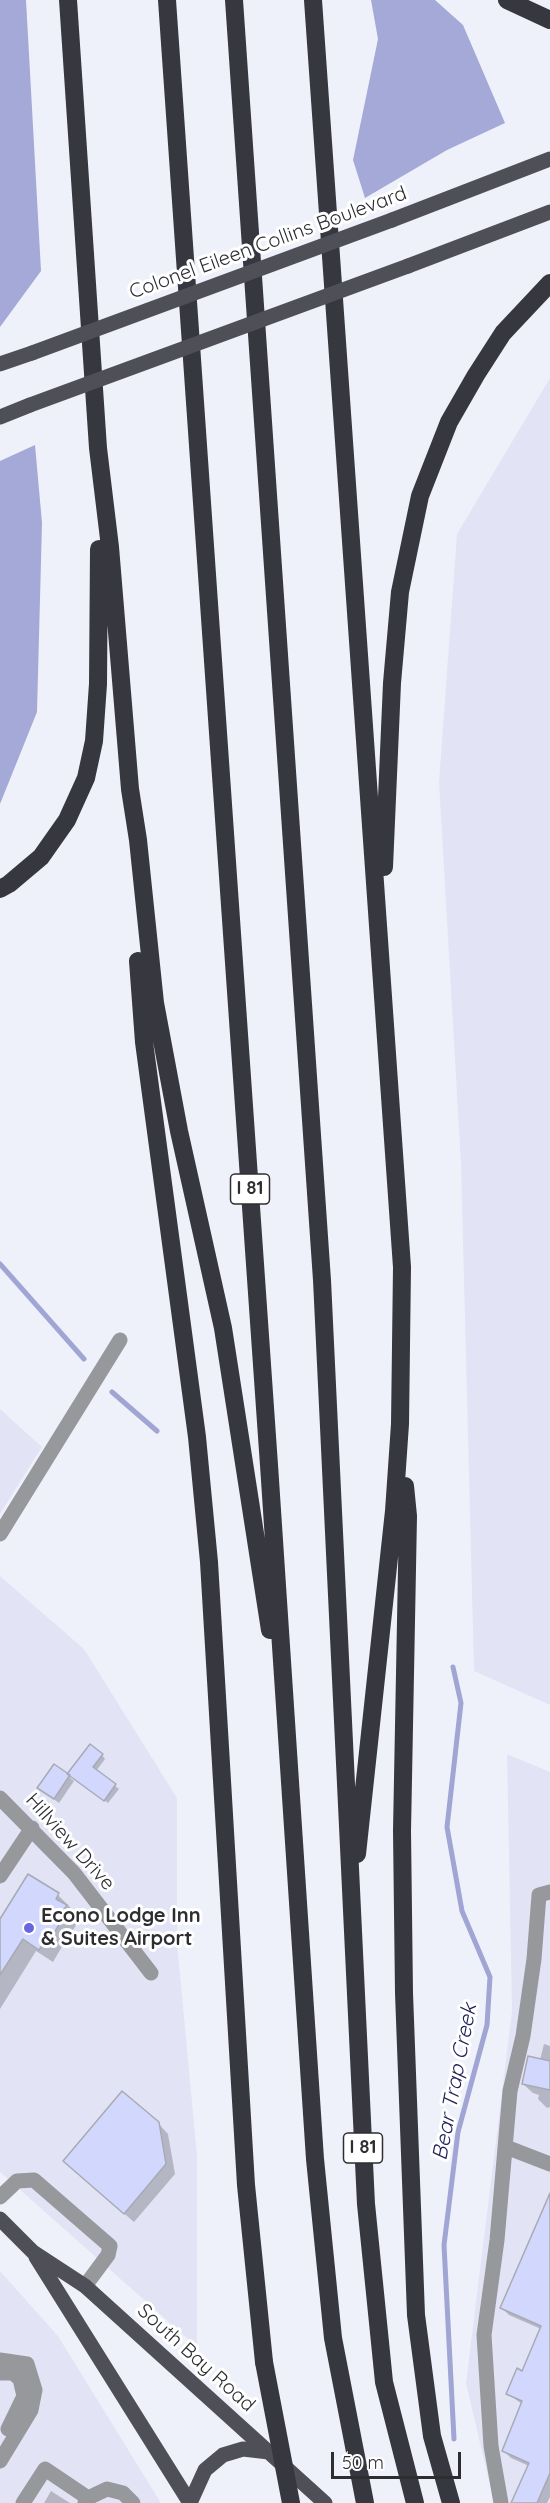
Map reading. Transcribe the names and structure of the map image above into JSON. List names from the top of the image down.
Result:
{
  "streets": {
    "highway": ["I 81"],
    "main road": ["Colonel Eileen Collins Boulevard", "South Bay Road"],
    "street": ["Hillview Drive"]
  },
  "water": ["Bear Trap Creek"],
  "places": ["Econo Lodge Inn & Suites Airport"],
  "scale_bar": "50 m"
}
